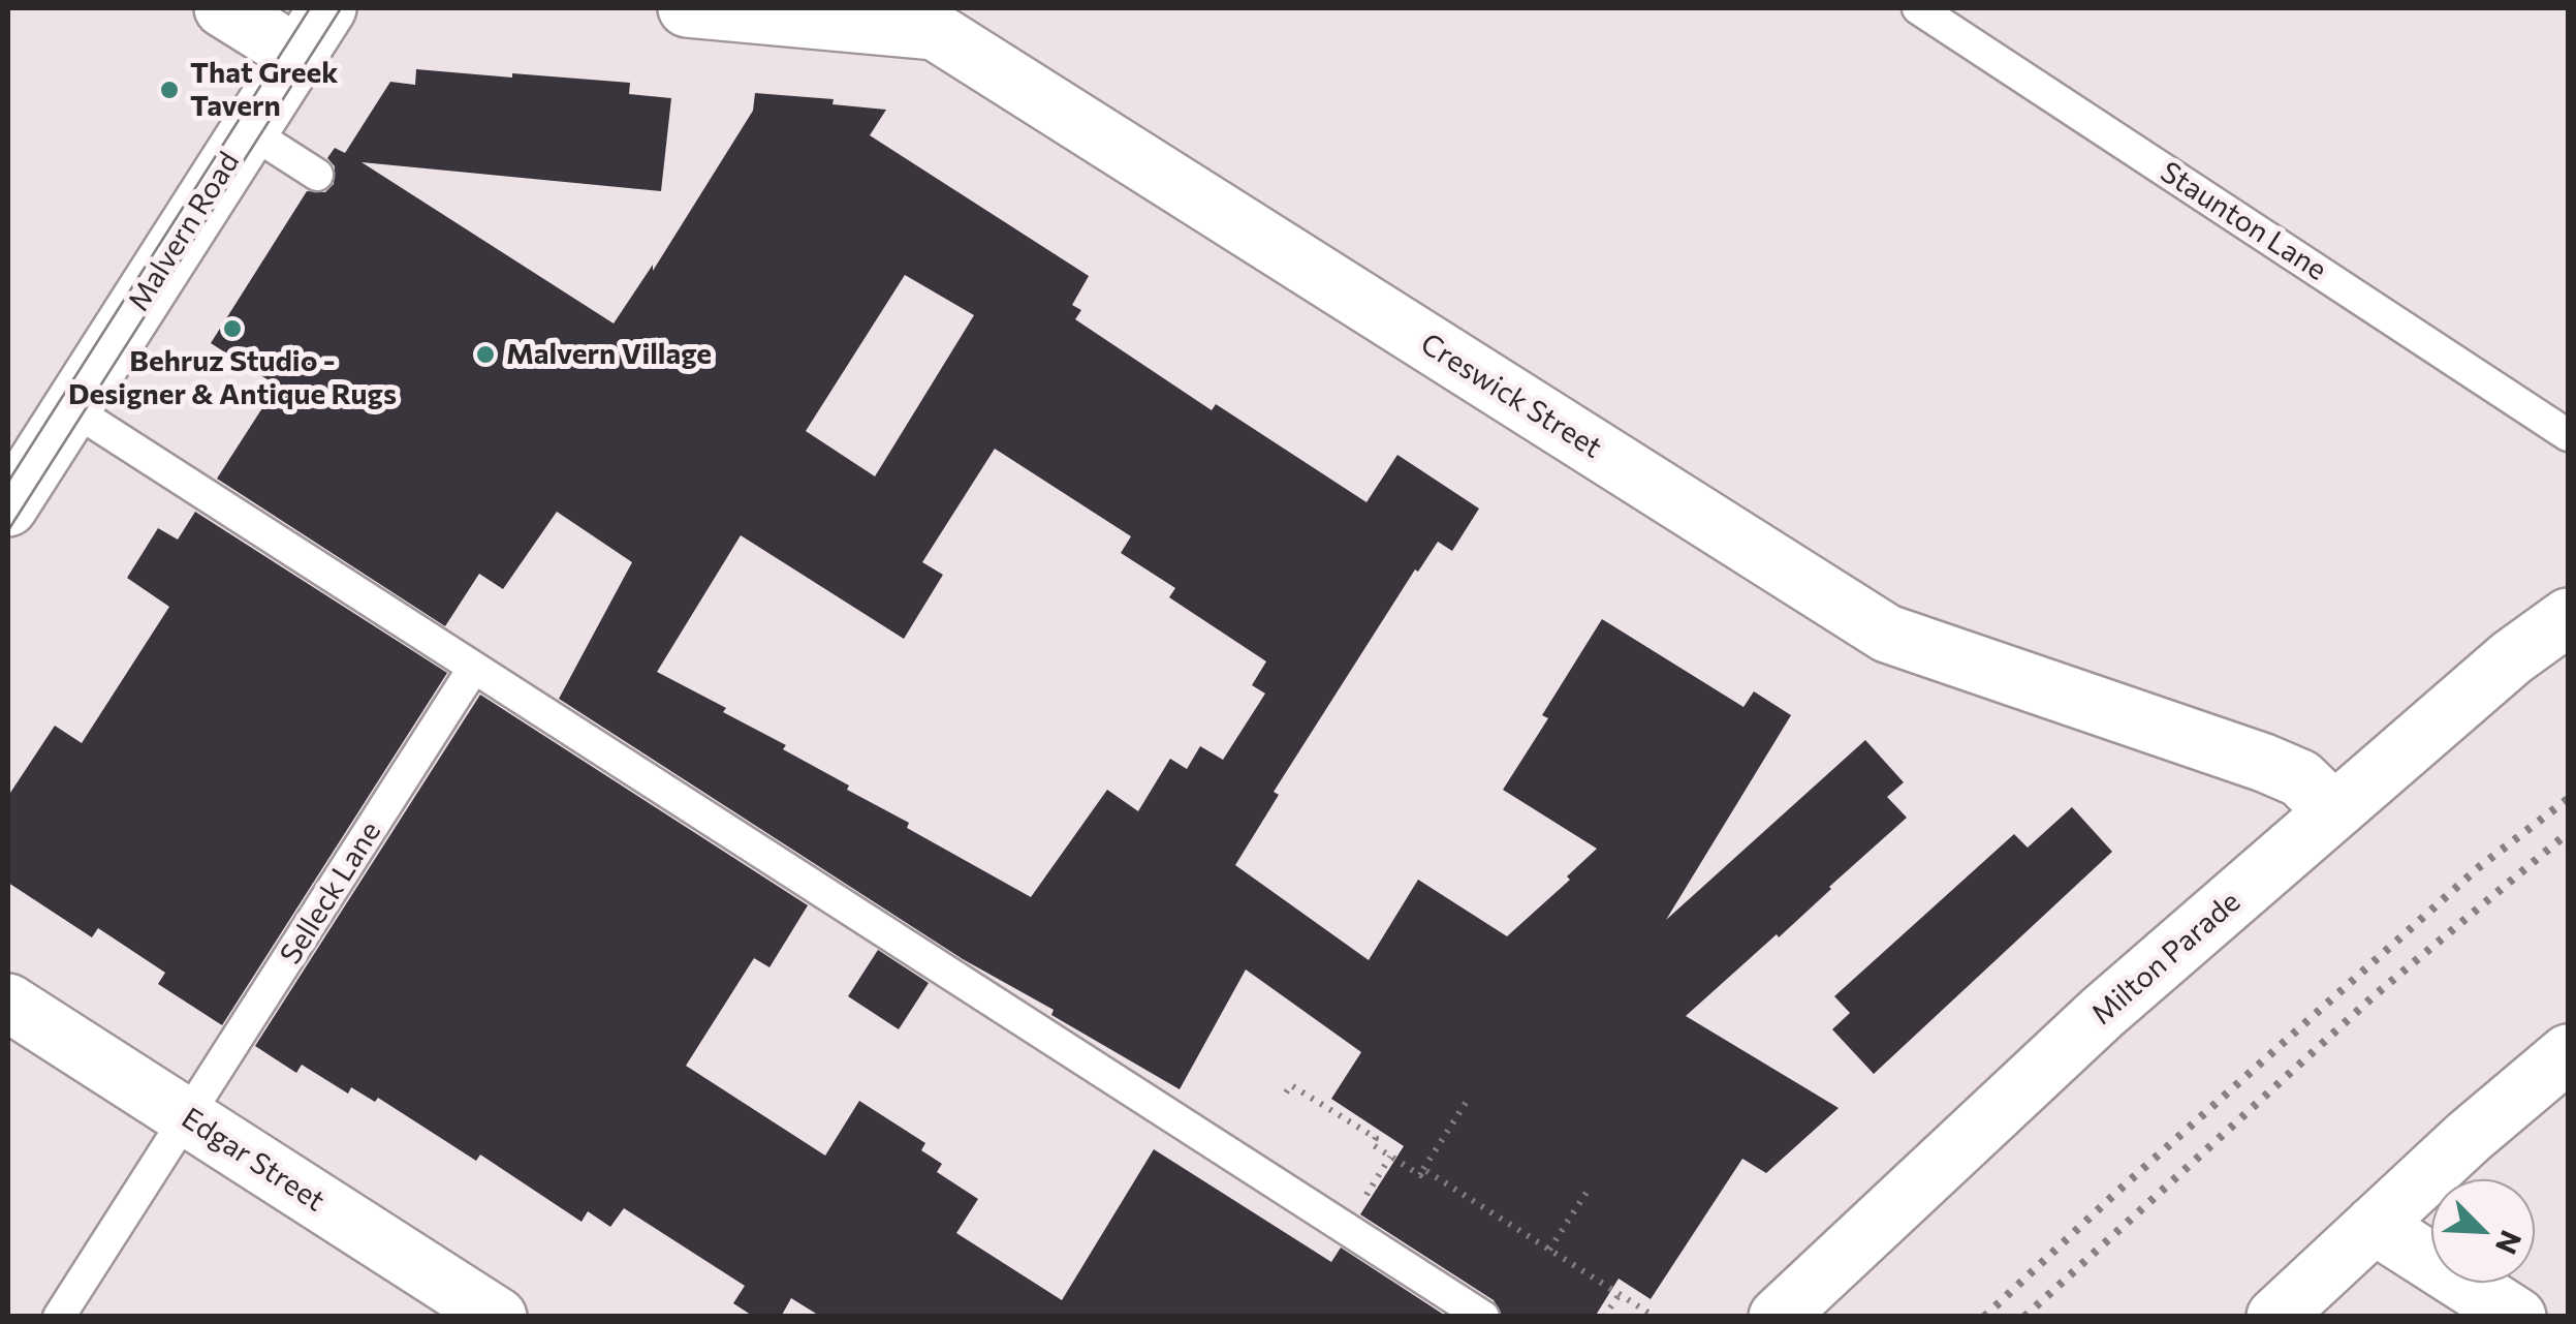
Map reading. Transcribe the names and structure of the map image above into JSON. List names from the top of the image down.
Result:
{
  "streets": {
    "street": [
      "Malvern Road",
      "Creswick Street",
      "Milton Parade",
      "Edgar Street"
    ],
    "lane": ["Staunton Lane", "Selleck Lane"]
  },
  "crossings": [
    ["Creswick Street", "Milton Parade"],
    ["Selleck Lane", "Edgar Street"]
  ],
  "places": ["That Greek Tavern", "Behruz Studio - Designer & Antique Rugs", "Malvern Village"],
  "north": "bottom right"
}
